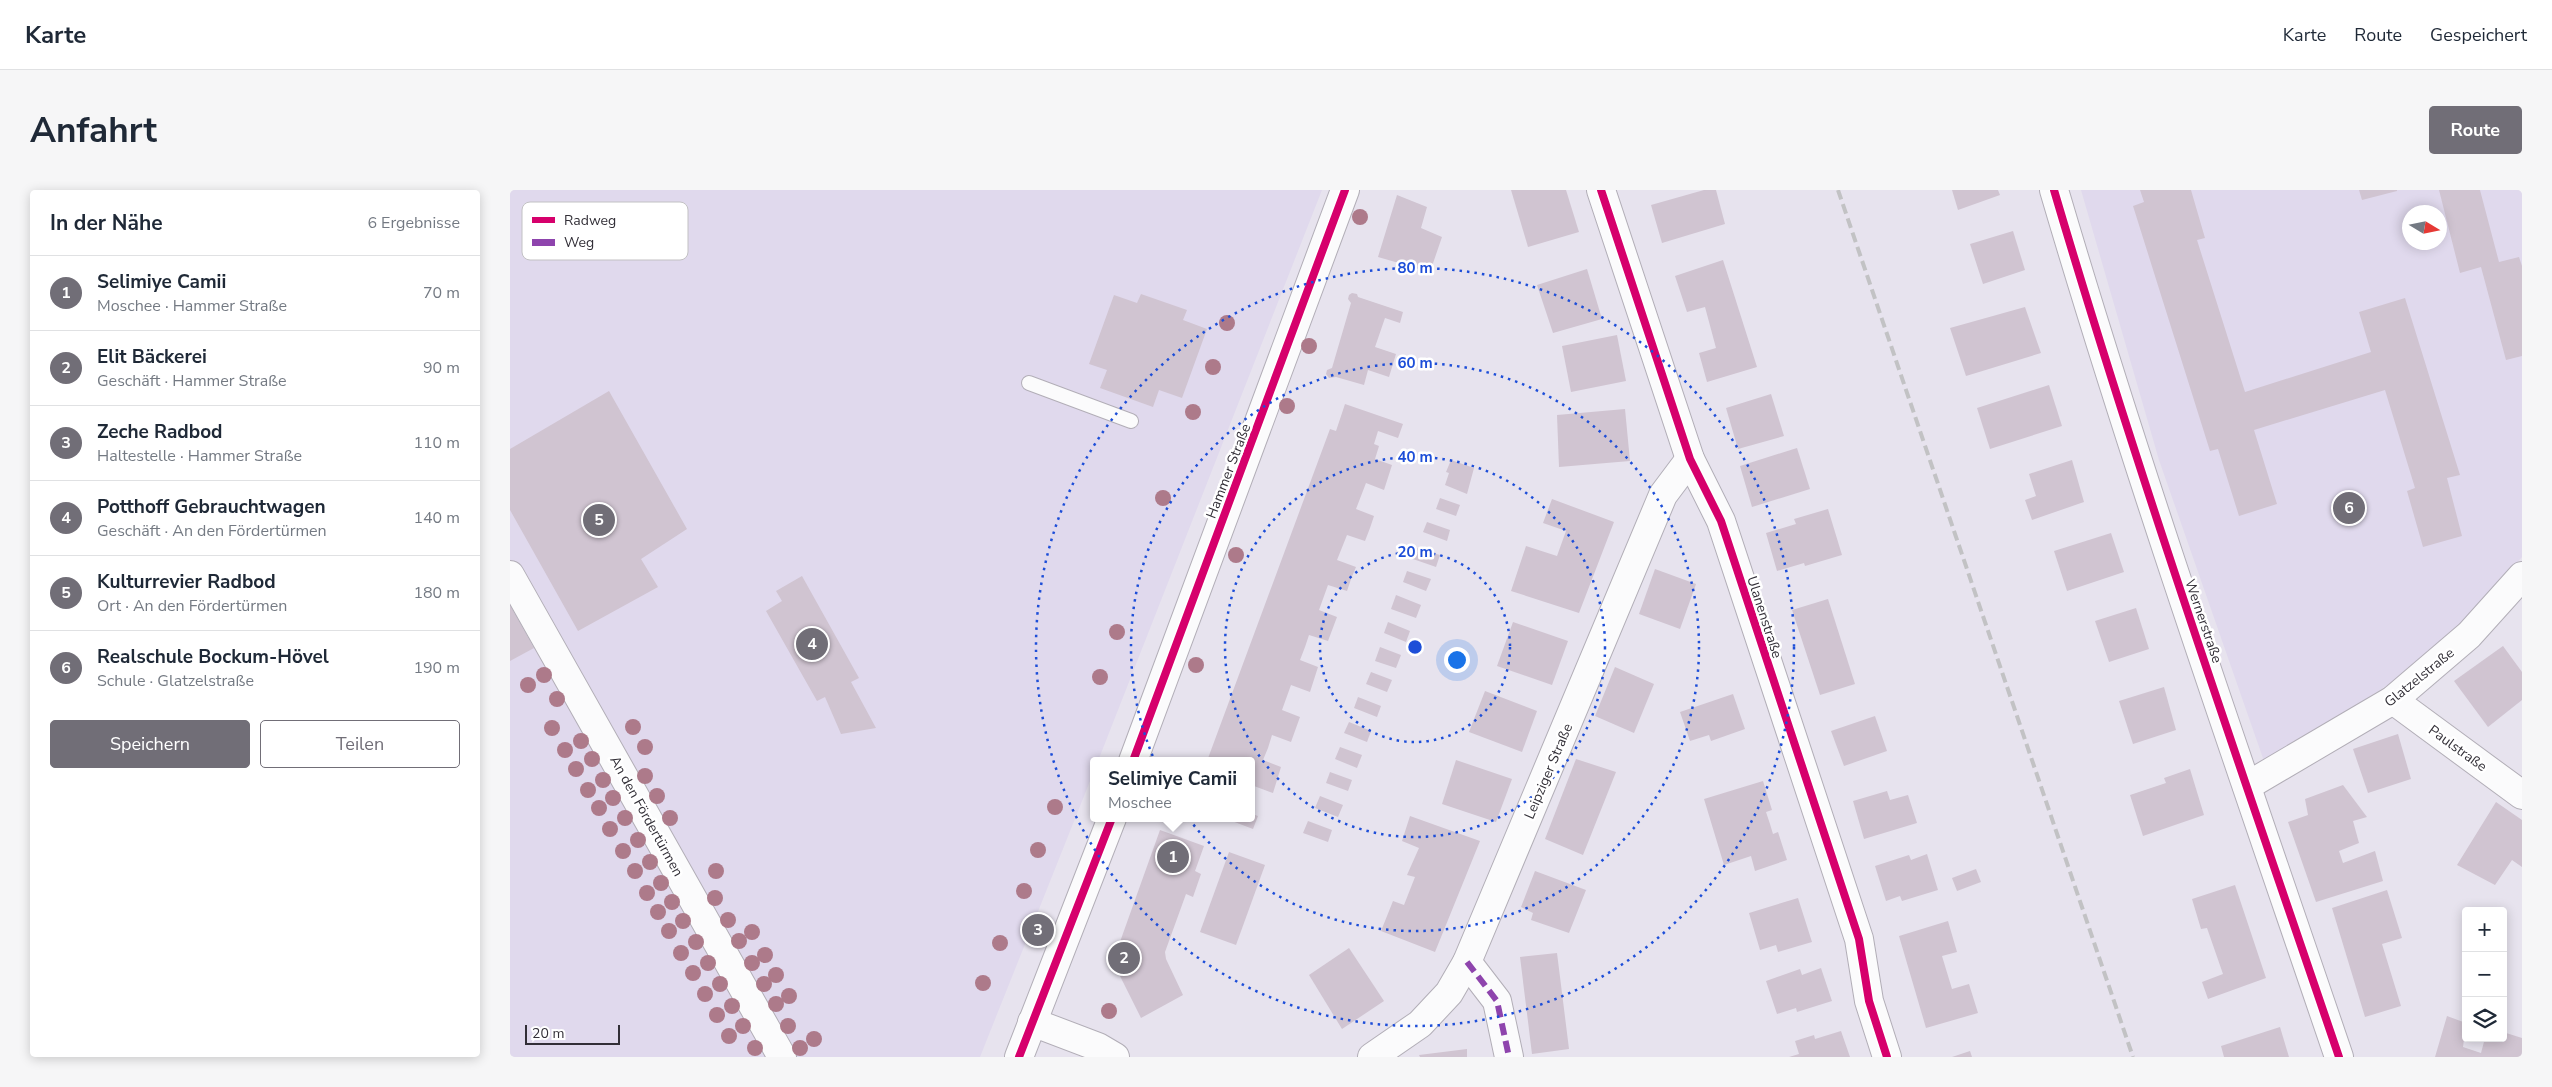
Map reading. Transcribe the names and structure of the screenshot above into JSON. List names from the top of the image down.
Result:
{
  "streets": {
    "street": [
      "Hammer Straße",
      "Ulanenstraße",
      "Wernerstraße",
      "Glatzelstraße",
      "Paulstraße",
      "Leipziger Straße",
      "An den Fördertürmen"
    ]
  },
  "crossings": [
    ["Ulanenstraße", "Leipziger Straße"],
    ["Wernerstraße", "Glatzelstraße"],
    ["Glatzelstraße", "Paulstraße"]
  ],
  "legend": ["Radweg", "Weg"],
  "scale_bar": "20 m",
  "north": "right",
  "page": {
    "header": "Karte",
    "nav": ["Karte", "Route", "Gespeichert"],
    "buttons": [
      "Route",
      ["Speichern", "Teilen"]
    ],
    "title": "Anfahrt",
    "heading": ["In der Nähe", "6 Ergebnisse"],
    "list": [
      {
        "mark": "1",
        "name": "Selimiye Camii",
        "note": "Moschee · Hammer Straße",
        "value": "70 m"
      },
      {
        "mark": "2",
        "name": "Elit Bäckerei",
        "note": "Geschäft · Hammer Straße",
        "value": "90 m"
      },
      {
        "mark": "3",
        "name": "Zeche Radbod",
        "note": "Haltestelle · Hammer Straße",
        "value": "110 m"
      },
      {
        "mark": "4",
        "name": "Potthoff Gebrauchtwagen",
        "note": "Geschäft · An den Fördertürmen",
        "value": "140 m"
      },
      {
        "mark": "5",
        "name": "Kulturrevier Radbod",
        "note": "Ort · An den Fördertürmen",
        "value": "180 m"
      },
      {
        "mark": "6",
        "name": "Realschule Bockum-Hövel",
        "note": "Schule · Glatzelstraße",
        "value": "190 m"
      }
    ],
    "pins": [
      "6",
      "5",
      "4",
      "1",
      "3",
      "2"
    ],
    "popup": ["Selimiye Camii", "Moschee"],
    "map_buttons": ["+", "−"],
    "scale": "20 m"
  },
  "rings": [
    "80 m",
    "60 m",
    "40 m",
    "20 m"
  ]
}
